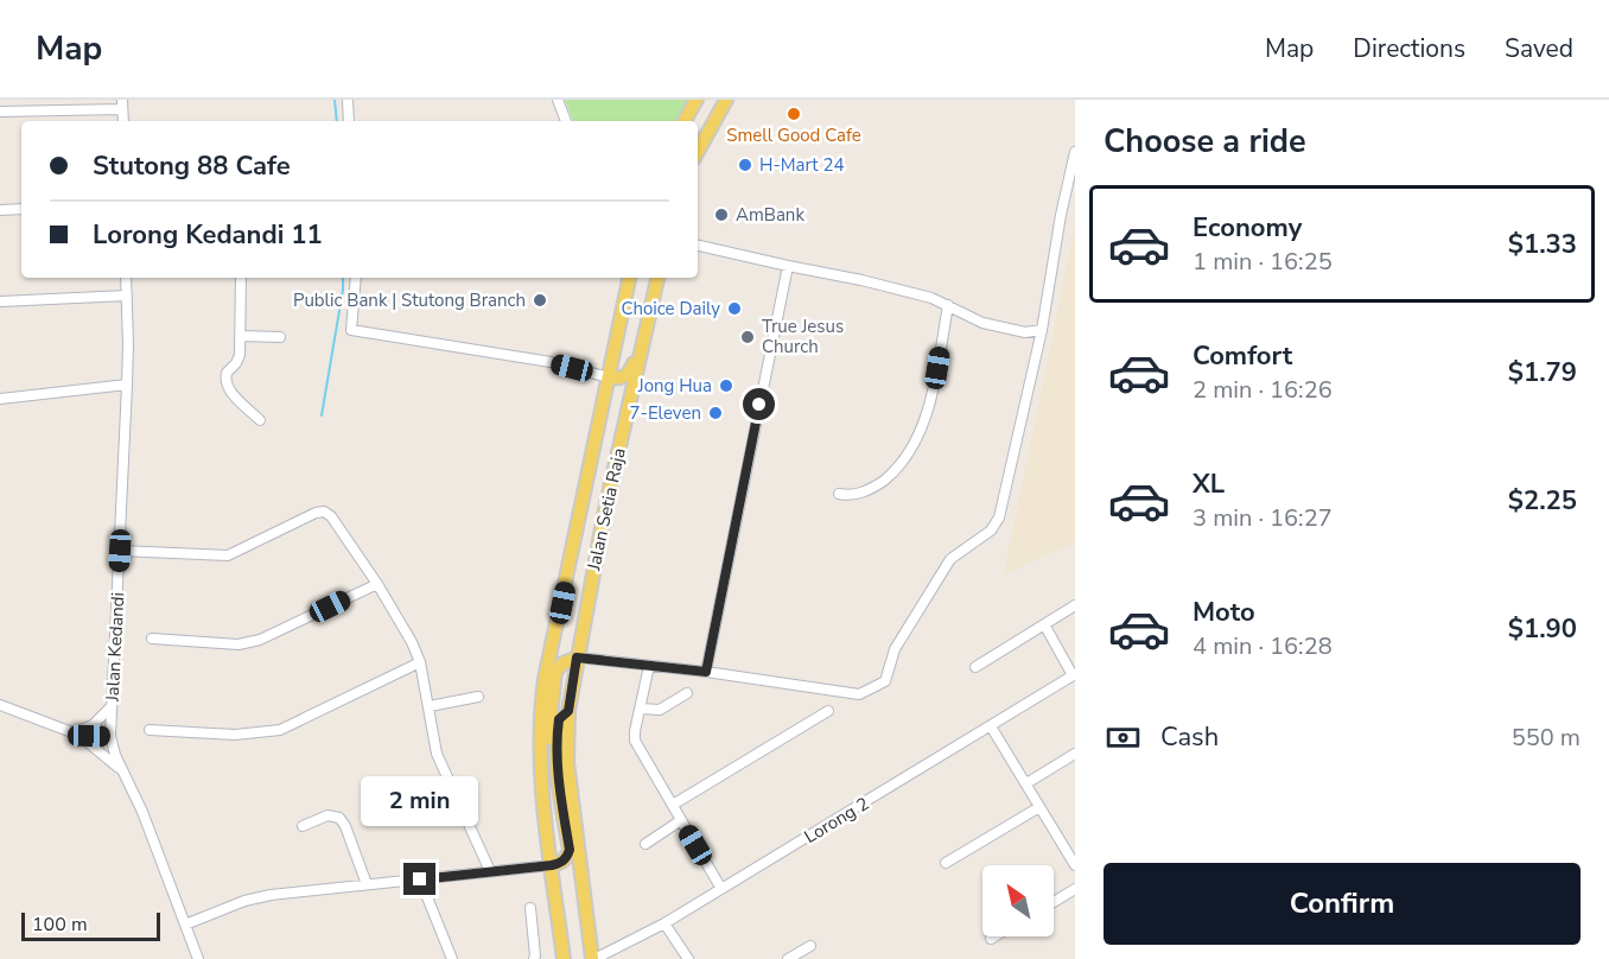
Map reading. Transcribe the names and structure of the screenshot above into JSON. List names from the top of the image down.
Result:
{
  "streets": {
    "main road": ["Jalan Setia Raja"],
    "street": ["Jalan Kedandi", "Lorong 2"]
  },
  "crossings": [
    ["Jalan Setia Raja", "Lorong 2"]
  ],
  "places": [
    "Smell Good Cafe",
    "H-Mart 24",
    "AmBank",
    "Public Bank | Stutong Branch",
    "Choice Daily",
    "True Jesus Church",
    "Jong Hua",
    "7-Eleven"
  ],
  "scale_bar": "100 m",
  "north": "top left",
  "page": {
    "header": "Map",
    "nav": ["Map", "Directions", "Saved"],
    "heading": "Choose a ride",
    "banner": ["Stutong 88 Cafe", "Lorong Kedandi 11"],
    "list": [
      {
        "name": "Economy",
        "note": "1 min · 16:25",
        "value": "$1.33"
      },
      {
        "name": "Comfort",
        "note": "2 min · 16:26",
        "value": "$1.79"
      },
      {
        "name": "XL",
        "note": "3 min · 16:27",
        "value": "$2.25"
      },
      {
        "name": "Moto",
        "note": "4 min · 16:28",
        "value": "$1.90"
      }
    ],
    "pay": ["Cash", "550 m"],
    "bubble": "2 min",
    "buttons": "Confirm",
    "scale": "100 m"
  }
}
